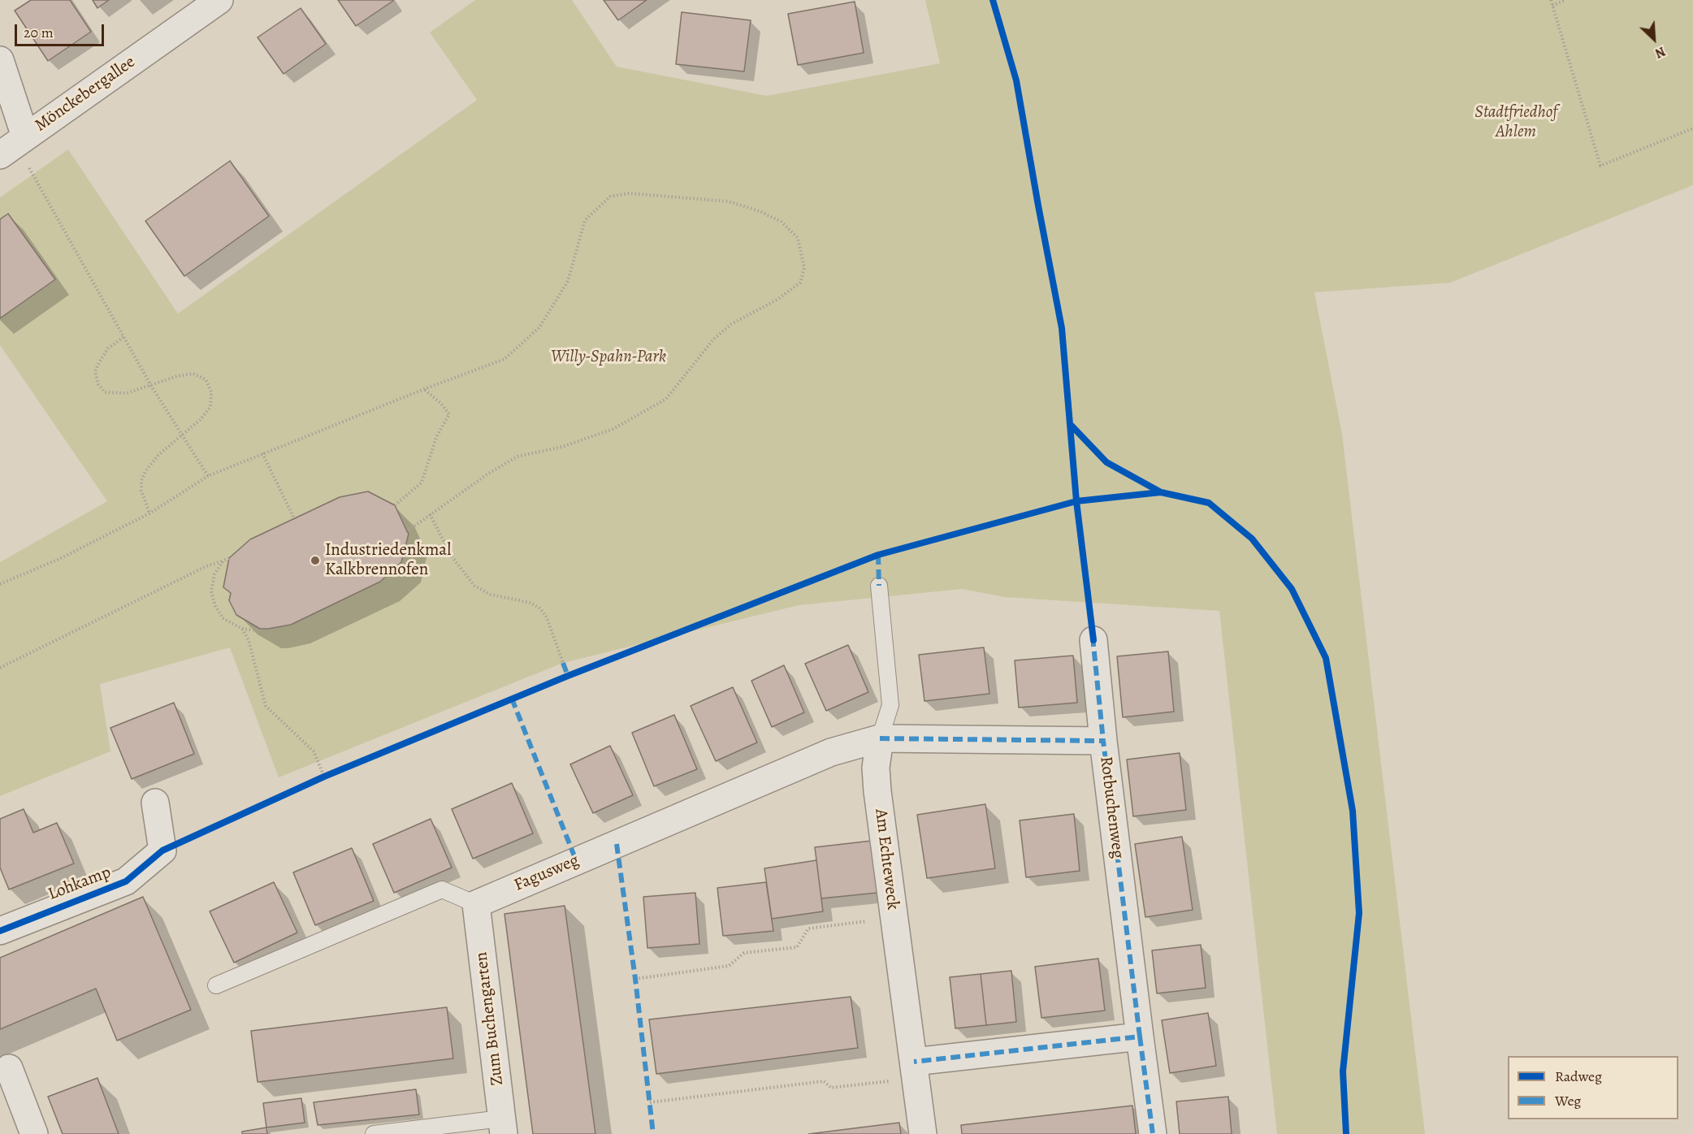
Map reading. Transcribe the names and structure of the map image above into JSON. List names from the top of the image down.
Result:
{
  "streets": {
    "street": [
      "Mönckebergallee",
      "Rotbuchenweg",
      "Am Echteweck",
      "Fagusweg",
      "Lohkamp",
      "Zum Buchengarten"
    ]
  },
  "crossings": [
    ["Rotbuchenweg", "Am Echteweck"],
    ["Rotbuchenweg", "Fagusweg"],
    ["Am Echteweck", "Fagusweg"],
    ["Fagusweg", "Zum Buchengarten"]
  ],
  "parks": ["Stadtfriedhof Ahlem", "Willy-Spahn-Park"],
  "places": ["Industriedenkmal Kalkbrennofen"],
  "legend": ["Radweg", "Weg"],
  "scale_bar": "20 m",
  "north": "bottom right"
}
